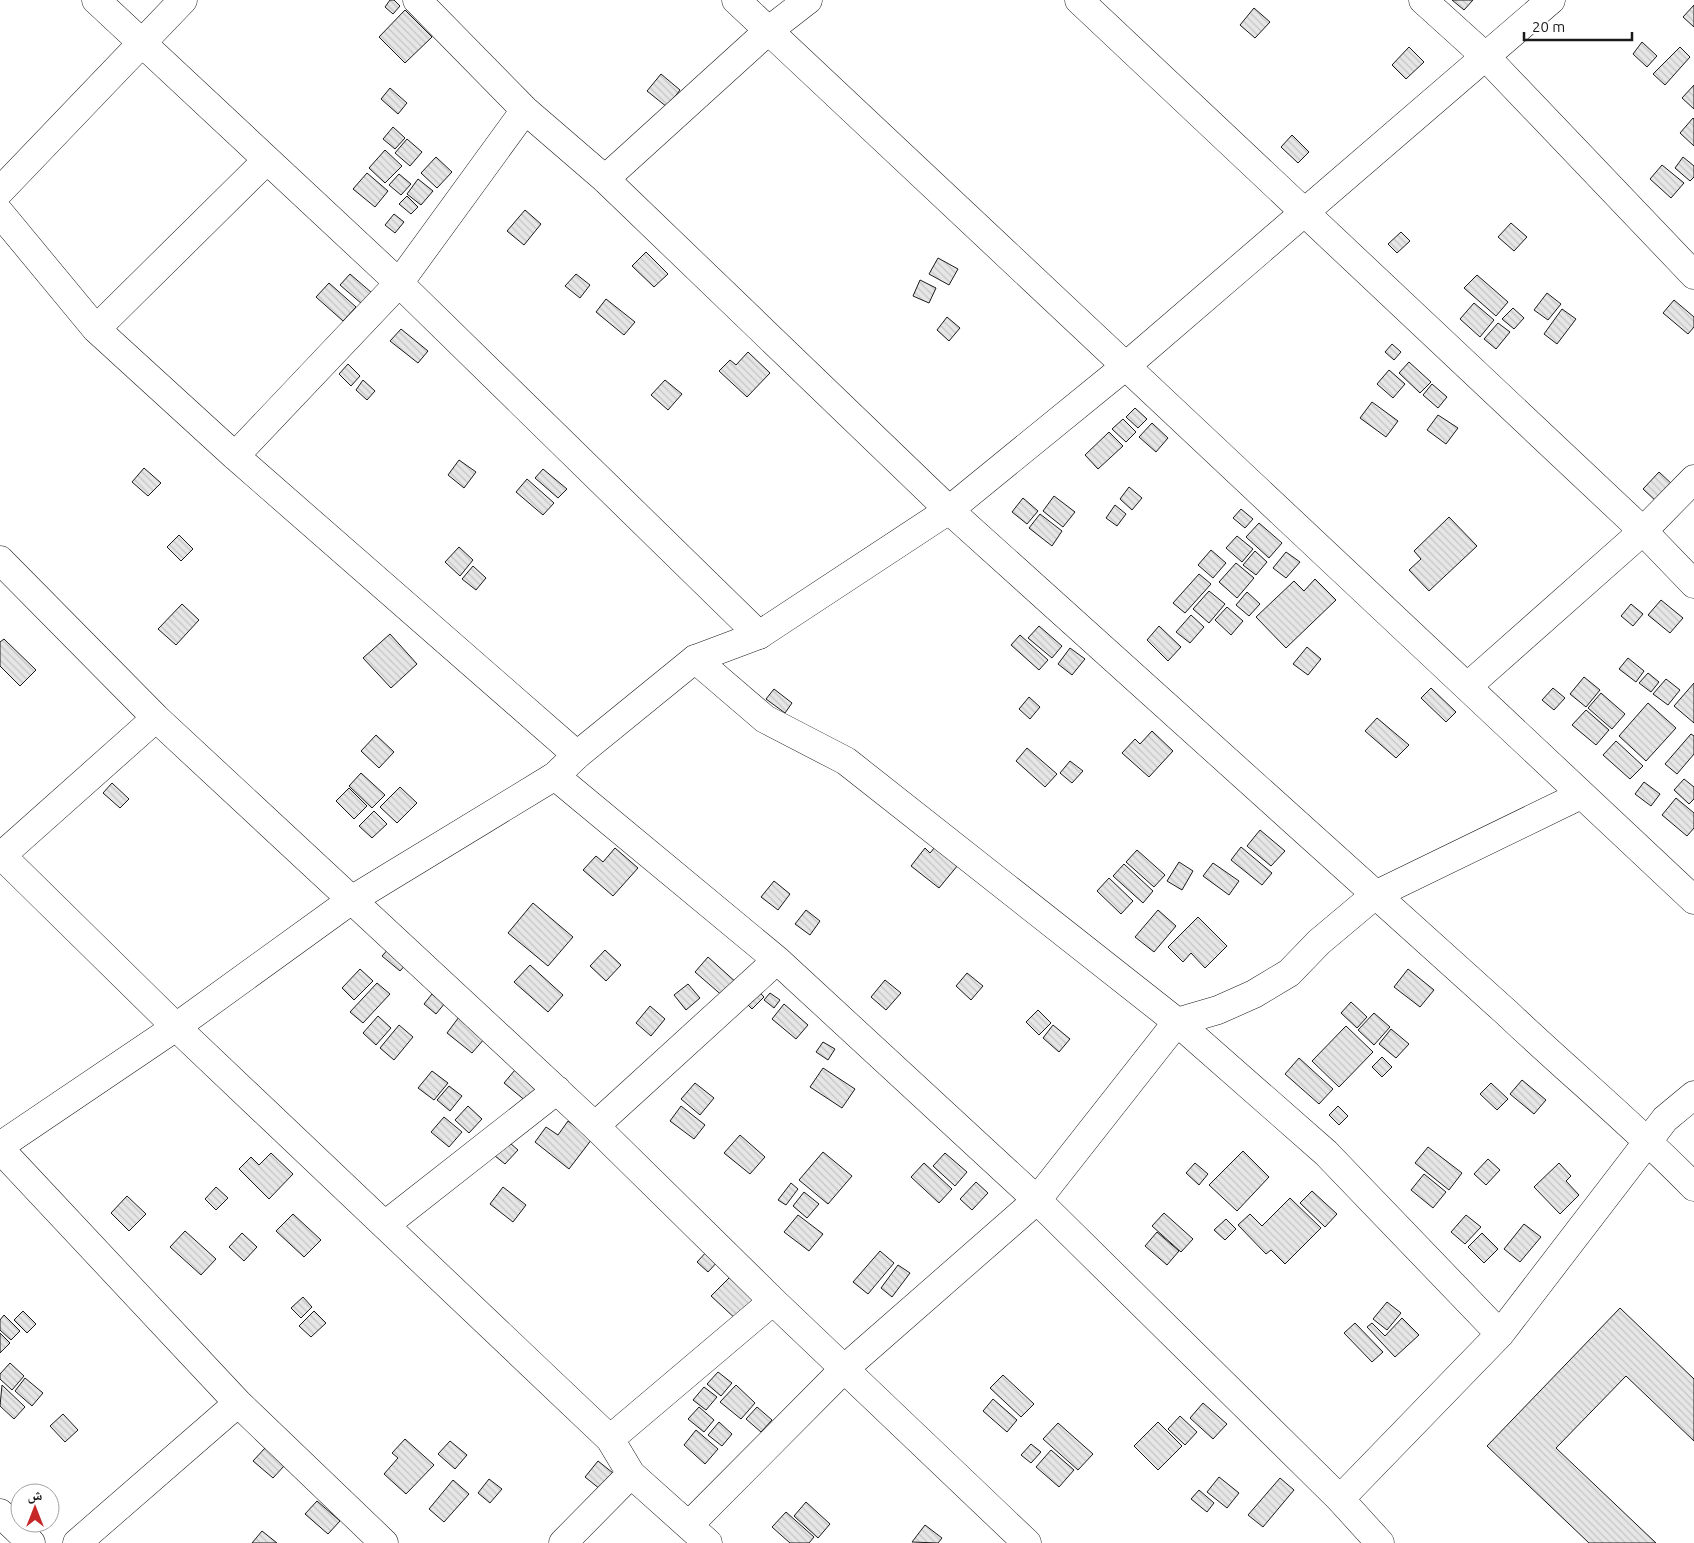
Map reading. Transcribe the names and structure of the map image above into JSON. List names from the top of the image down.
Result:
{
  "scale_bar": "20 m",
  "north": "top"
}
